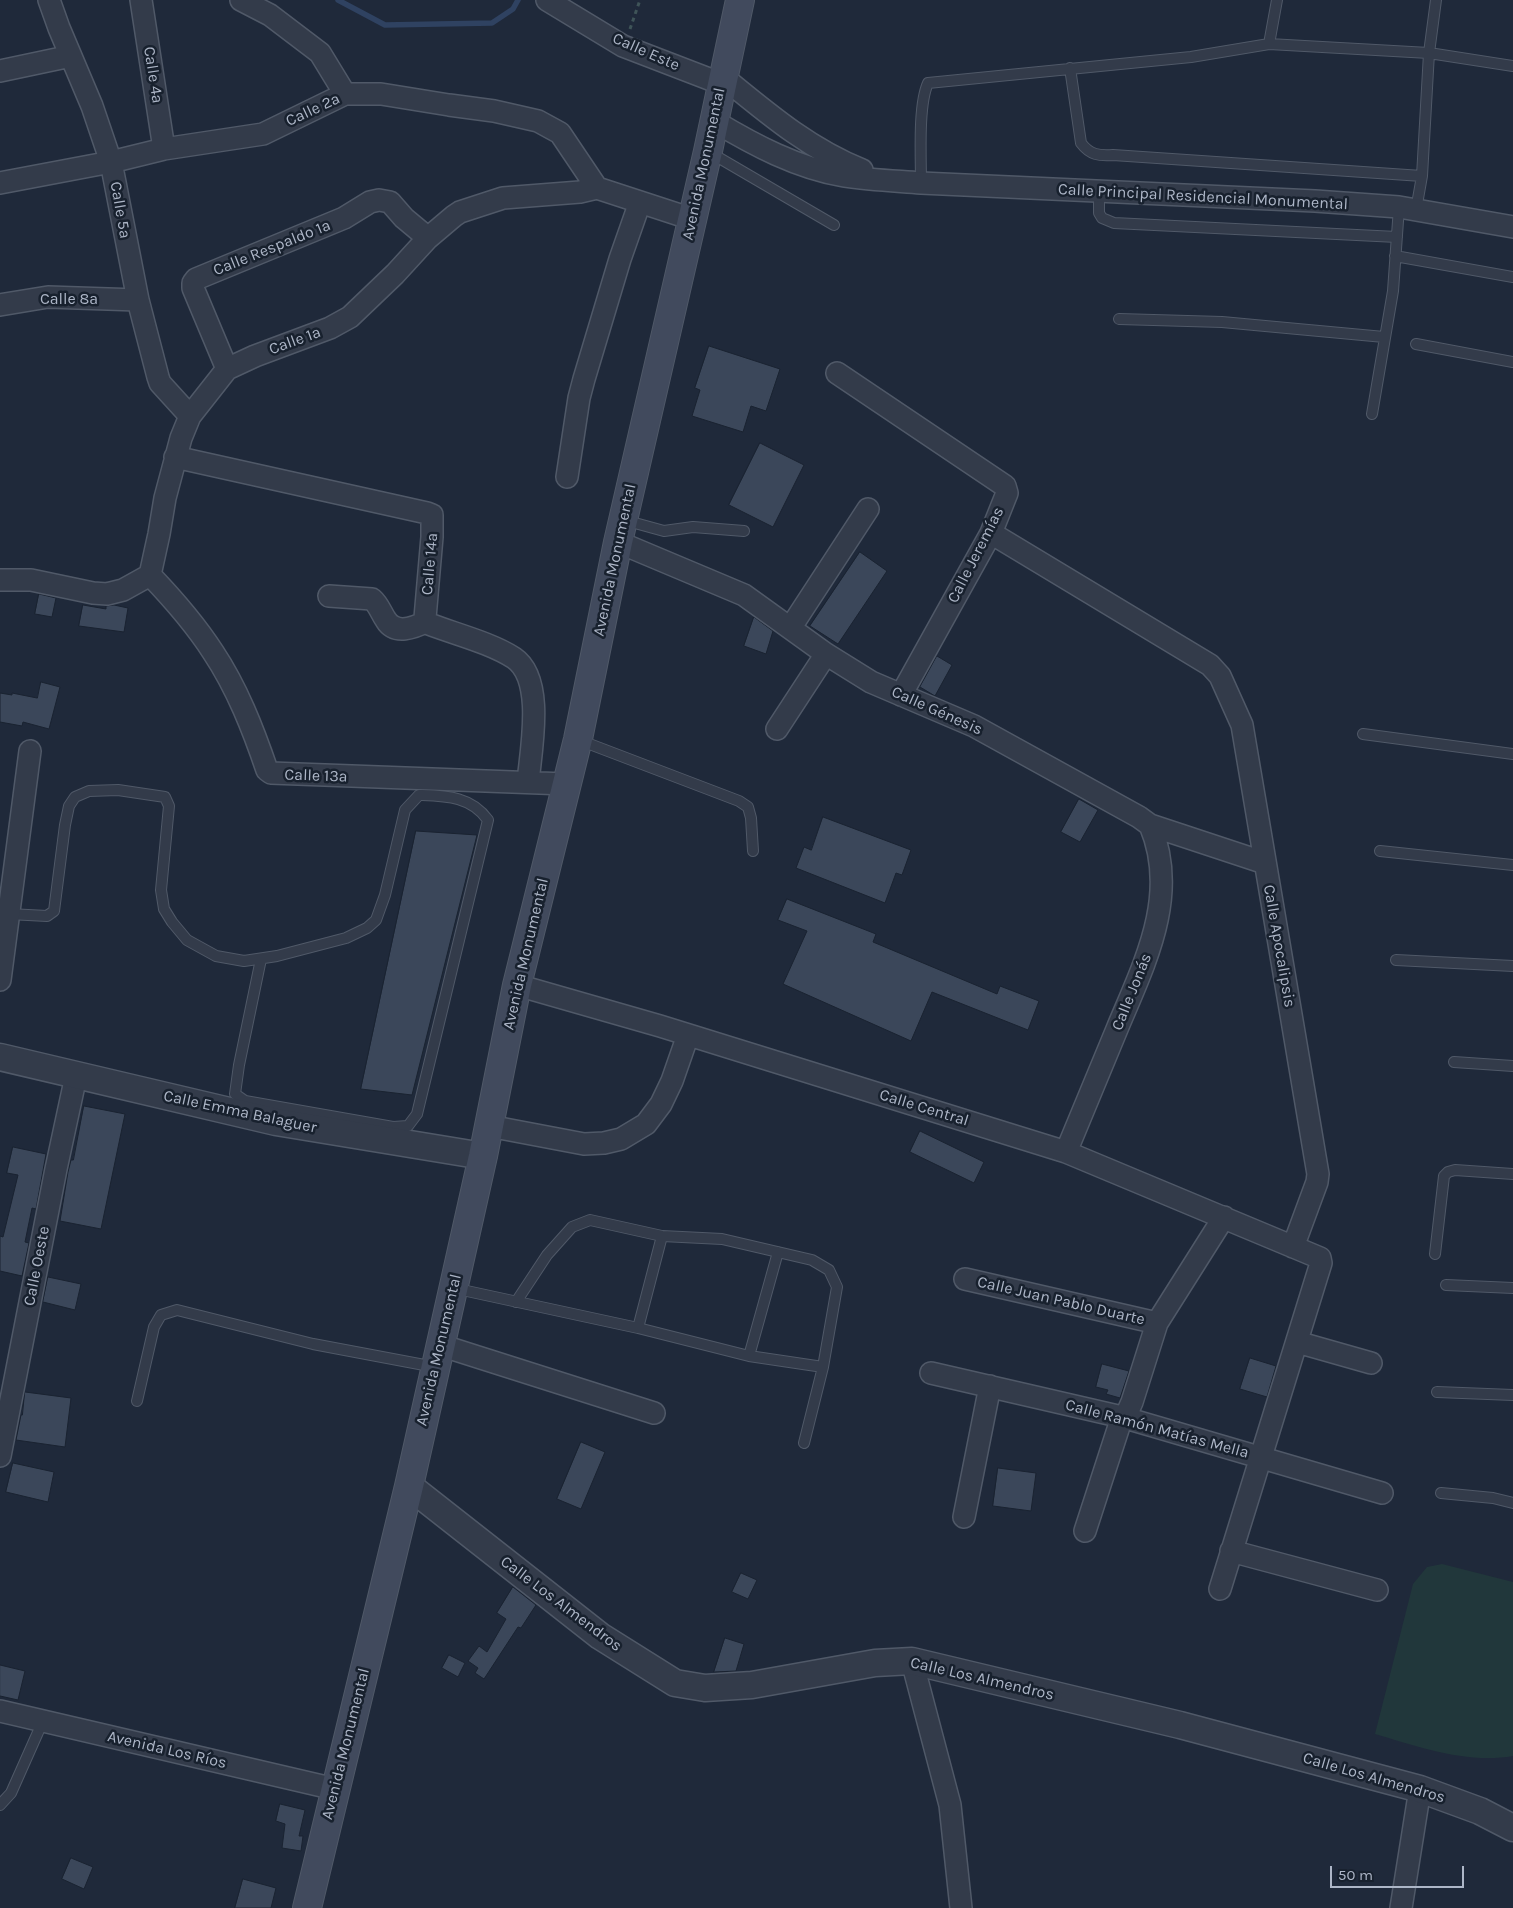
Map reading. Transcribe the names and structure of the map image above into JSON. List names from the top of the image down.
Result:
{
  "streets": {
    "main road": ["Avenida Monumental"],
    "street": [
      "Calle Este",
      "Calle 4a",
      "Calle 2a",
      "Calle Principal Residencial Monumental",
      "Calle 5a",
      "Calle Respaldo 1a",
      "Calle 8a",
      "Calle 1a",
      "Calle Jeremías",
      "Calle 14a",
      "Calle Génesis",
      "Calle 13a",
      "Calle Apocalipsis",
      "Calle Jonás",
      "Calle Central",
      "Calle Emma Balaguer",
      "Calle Oeste",
      "Calle Juan Pablo Duarte",
      "Calle Ramón Matías Mella",
      "Calle Los Almendros",
      "Avenida Los Ríos"
    ]
  },
  "crossings": [
    ["Calle Este", "Avenida Monumental"],
    ["Calle Este", "Calle Principal Residencial Monumental"],
    ["Calle 4a", "Calle 2a"],
    ["Calle 2a", "Calle 5a"],
    ["Calle 2a", "Calle 1a"],
    ["Avenida Monumental", "Calle Principal Residencial Monumental"],
    ["Avenida Monumental", "Calle 1a"],
    ["Avenida Monumental", "Calle Génesis"],
    ["Avenida Monumental", "Calle 13a"],
    ["Avenida Monumental", "Calle Central"],
    ["Avenida Monumental", "Calle Emma Balaguer"],
    ["Avenida Monumental", "Calle Los Almendros"],
    ["Avenida Monumental", "Avenida Los Ríos"],
    ["Calle 5a", "Calle 8a"],
    ["Calle 5a", "Calle 1a"],
    ["Calle Respaldo 1a", "Calle 1a"],
    ["Calle 1a", "Calle 14a"],
    ["Calle 1a", "Calle 13a"],
    ["Calle Jeremías", "Calle Génesis"],
    ["Calle Jeremías", "Calle Apocalipsis"],
    ["Calle Génesis", "Calle Apocalipsis"],
    ["Calle Génesis", "Calle Jonás"],
    ["Calle Apocalipsis", "Calle Central"],
    ["Calle Jonás", "Calle Central"],
    ["Calle Emma Balaguer", "Calle Oeste"]
  ],
  "scale_bar": "50 m"
}
